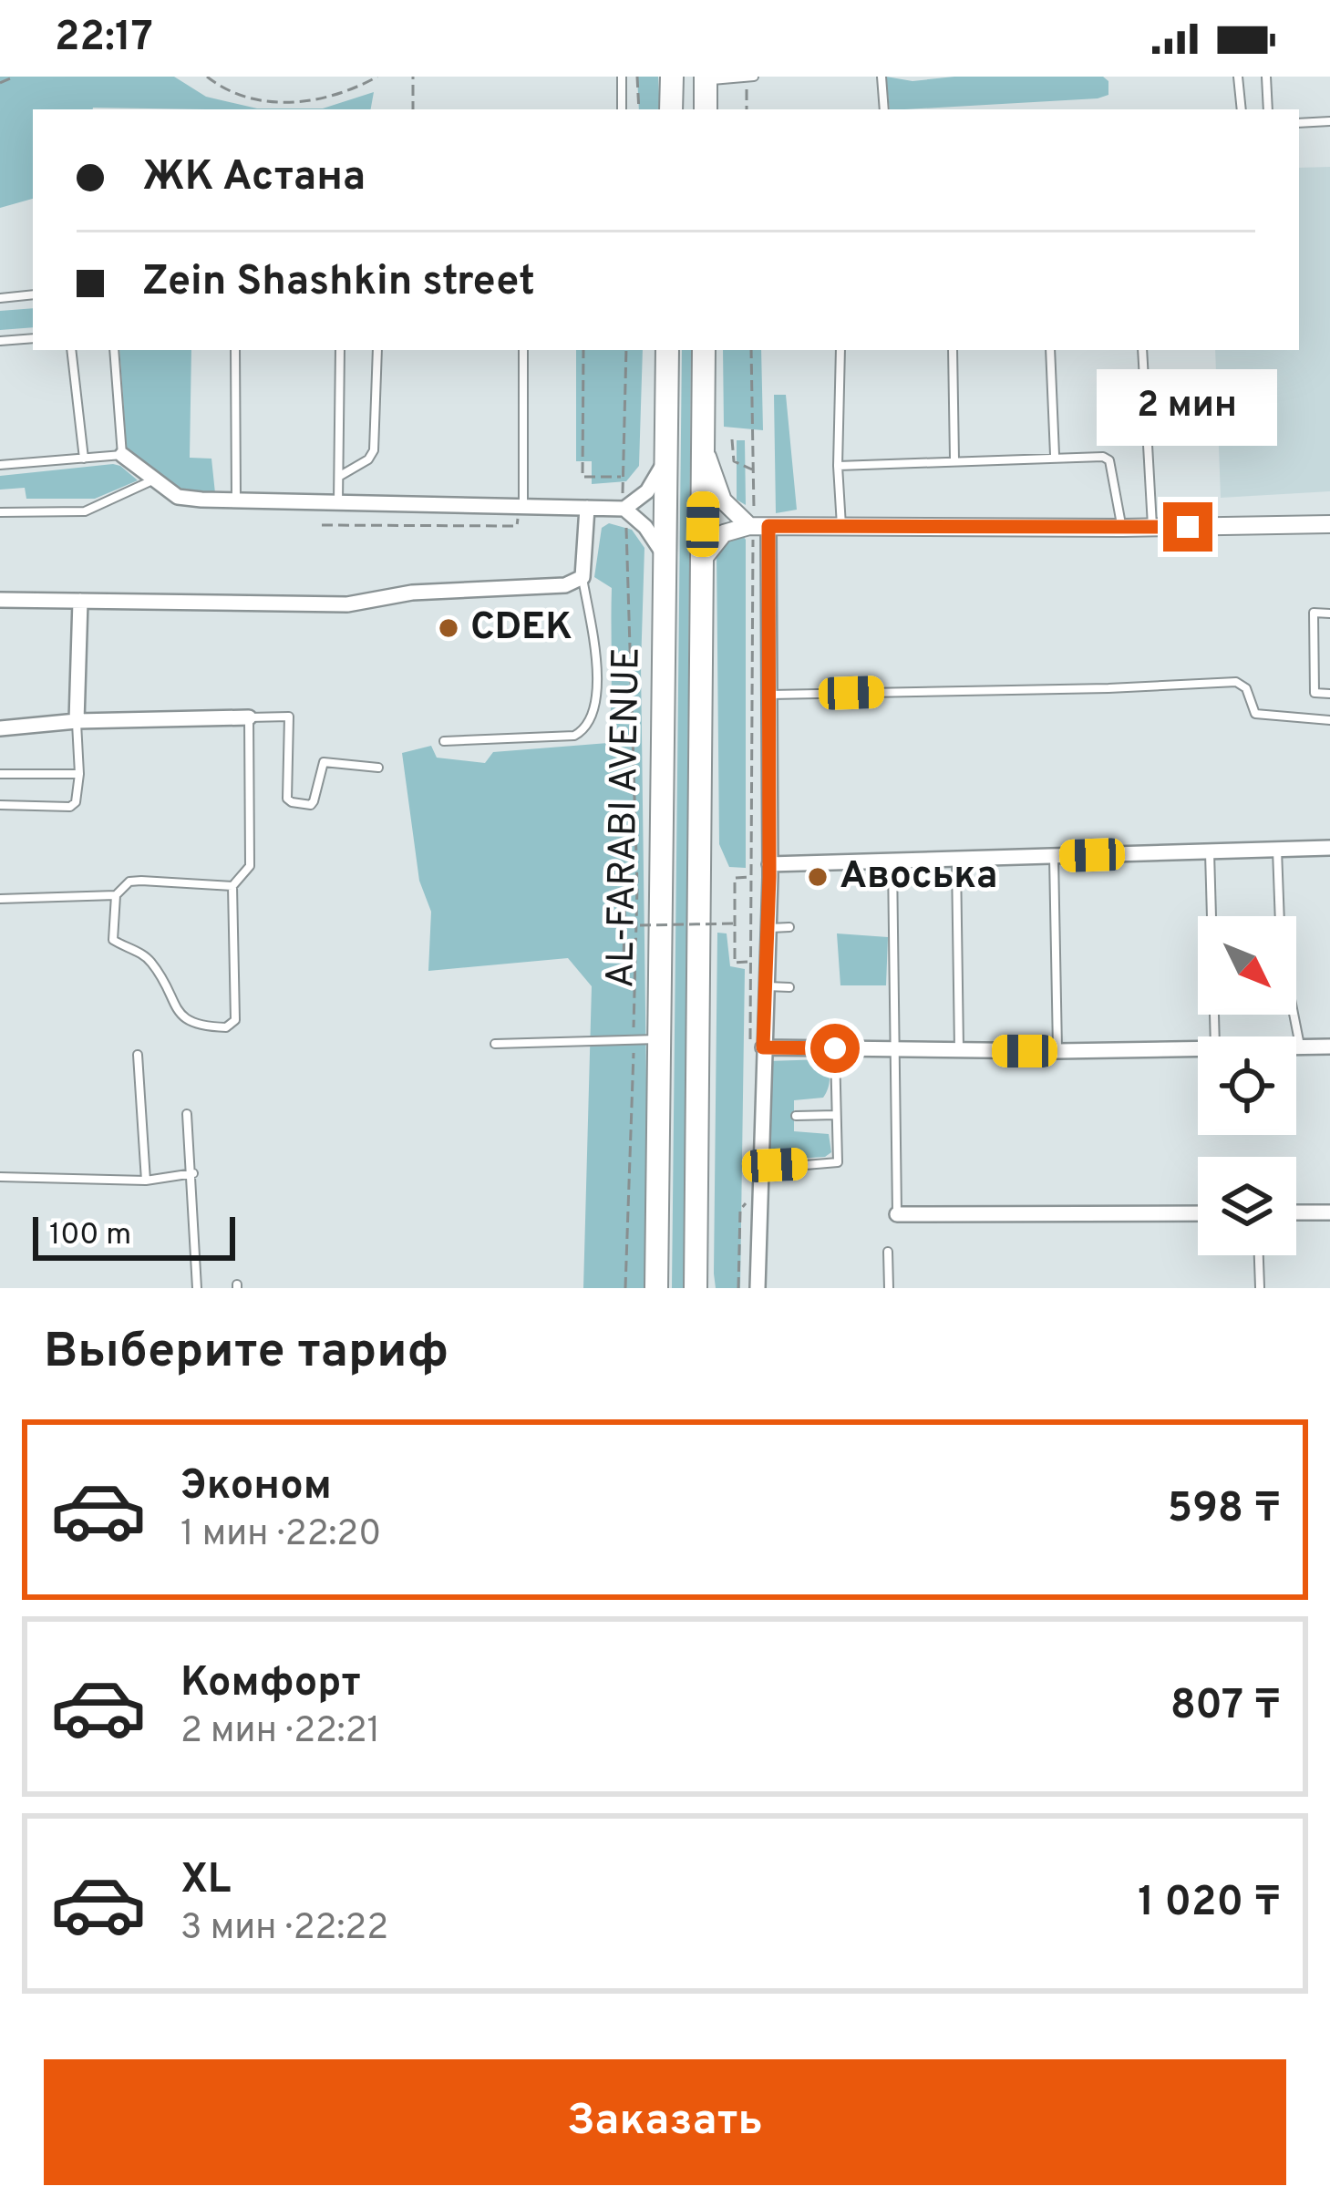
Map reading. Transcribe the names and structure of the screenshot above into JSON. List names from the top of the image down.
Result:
{
  "streets": {
    "main road": ["AL-FARABI AVENUE"]
  },
  "places": ["CDEK", "Авоська"],
  "scale_bar": "100 m",
  "north": "bottom right",
  "page": {
    "status": "22:17",
    "banner": ["ЖК Астана", "Zein Shashkin street"],
    "bubble": "2 мин",
    "scale": "100 m",
    "heading": "Выберите тариф",
    "list": [
      {
        "name": "Эконом",
        "note": "1 мин · 22:20",
        "value": "598 ₸"
      },
      {
        "name": "Комфорт",
        "note": "2 мин · 22:21",
        "value": "807 ₸"
      },
      {
        "name": "XL",
        "note": "3 мин · 22:22",
        "value": "1 020 ₸"
      }
    ],
    "buttons": "Заказать"
  }
}
